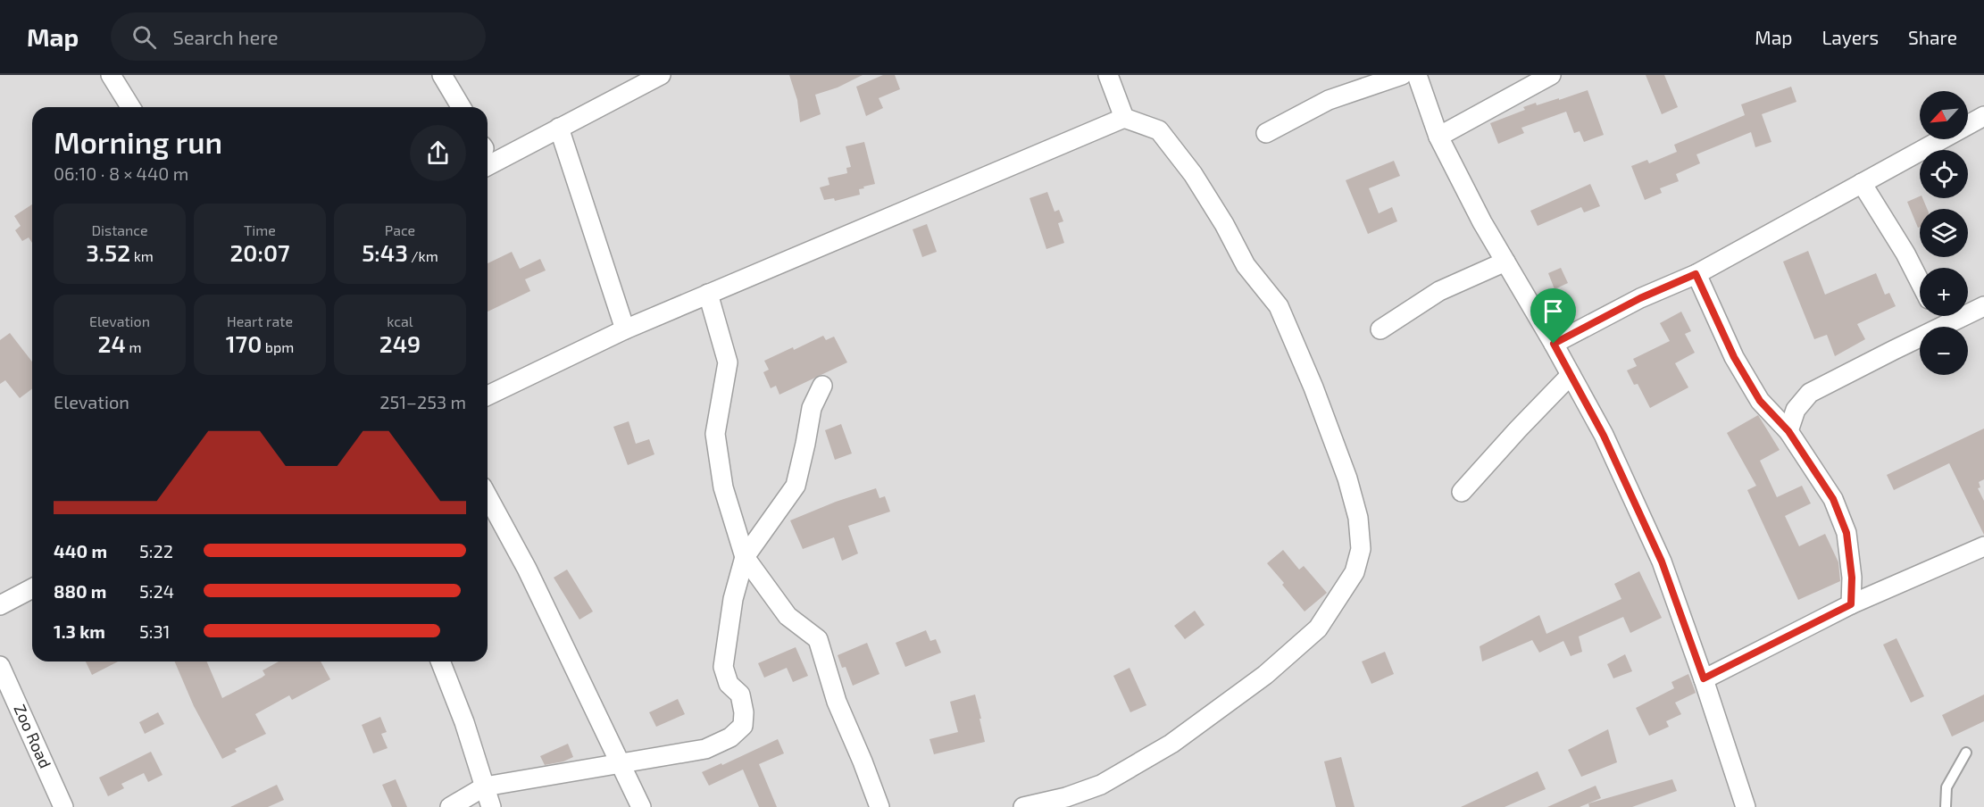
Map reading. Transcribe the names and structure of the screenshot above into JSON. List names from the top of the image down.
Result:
{
  "streets": {
    "street": ["Zoo Road"]
  },
  "north": "bottom left",
  "page": {
    "header": "Map",
    "search": "Search here",
    "nav": ["Map", "Layers", "Share"],
    "map_buttons": ["+", "−"],
    "heading": ["Morning run", "06:10 · 8 × 440 m"],
    "stats": [
      ["Distance", "3.52 km"],
      ["Time", "20:07"],
      ["Pace", "5:43 /km"],
      ["Elevation", "24 m"],
      ["Heart rate", "170 bpm"],
      ["kcal", "249"]
    ],
    "chart": ["Elevation", "251–253 m"],
    "list": [
      {
        "name": "440 m",
        "note": "5:22"
      },
      {
        "name": "880 m",
        "note": "5:24"
      },
      {
        "name": "1.3 km",
        "note": "5:31"
      }
    ]
  }
}
